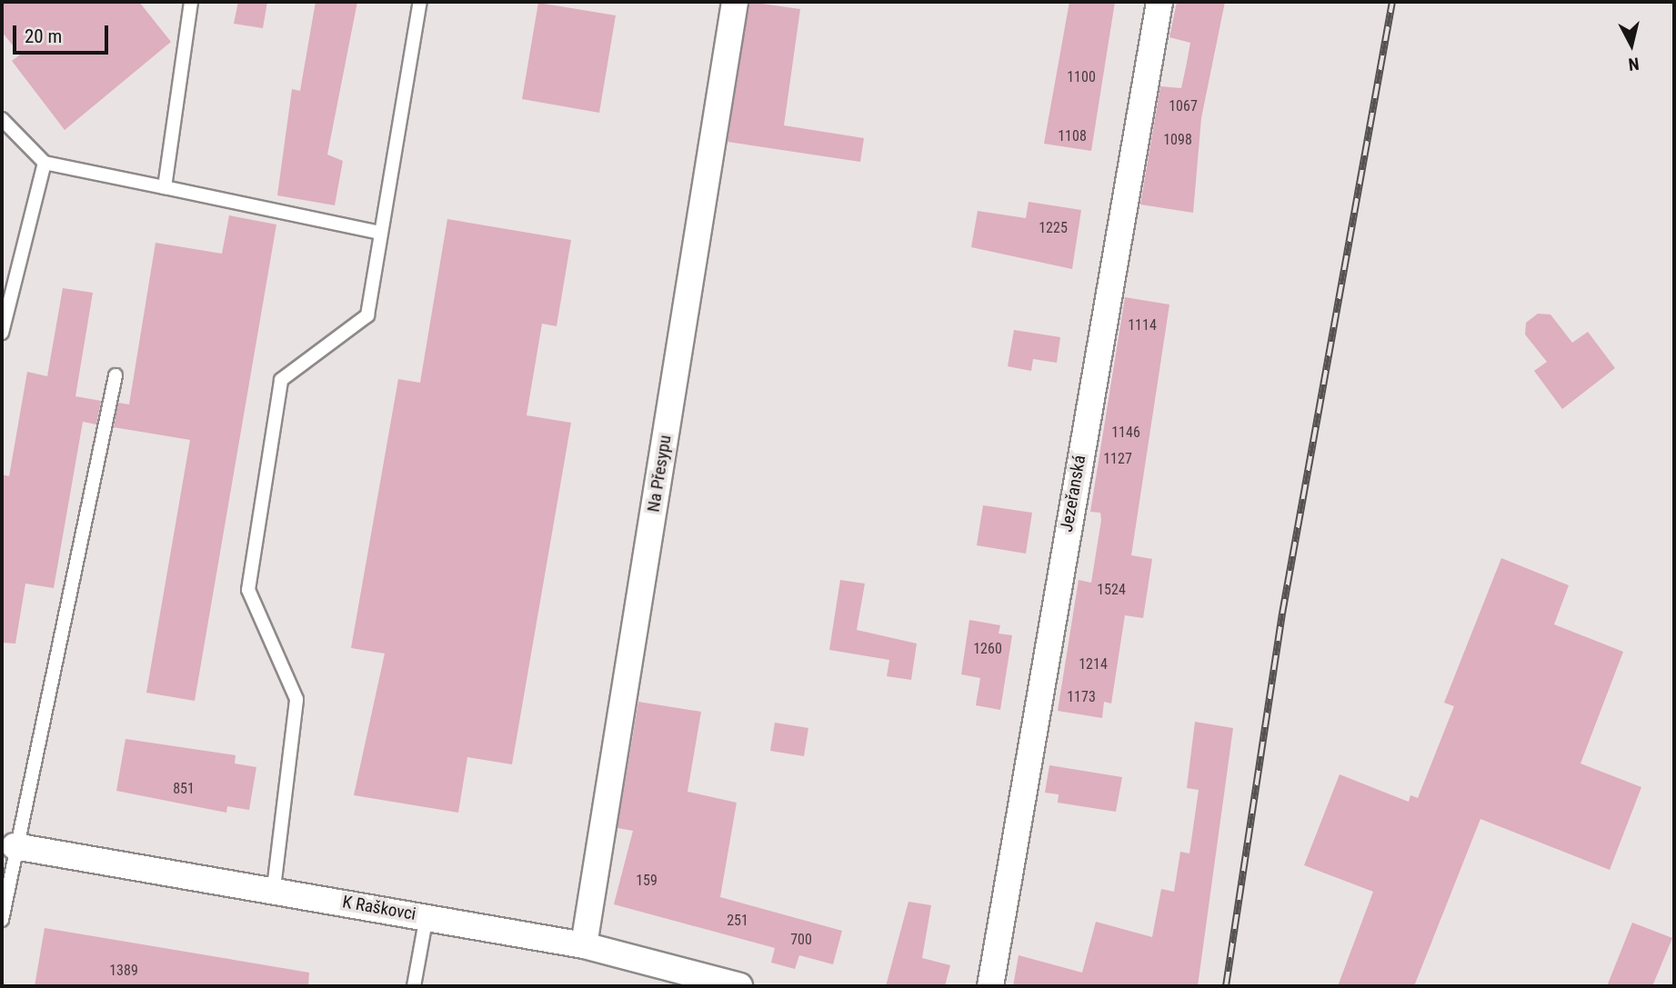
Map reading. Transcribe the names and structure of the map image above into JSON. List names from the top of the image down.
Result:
{
  "streets": {
    "street": ["Na Přesypu", "Jezeřanská", "K Raškovci"]
  },
  "crossings": [
    ["Na Přesypu", "K Raškovci"]
  ],
  "house_numbers": [
    "1100",
    "1067",
    "1108",
    "1098",
    "1225",
    "1114",
    "1146",
    "1127",
    "1524",
    "1260",
    "1214",
    "1173",
    "851",
    "159",
    "251",
    "700",
    "1389"
  ],
  "scale_bar": "20 m",
  "north": "bottom"
}
